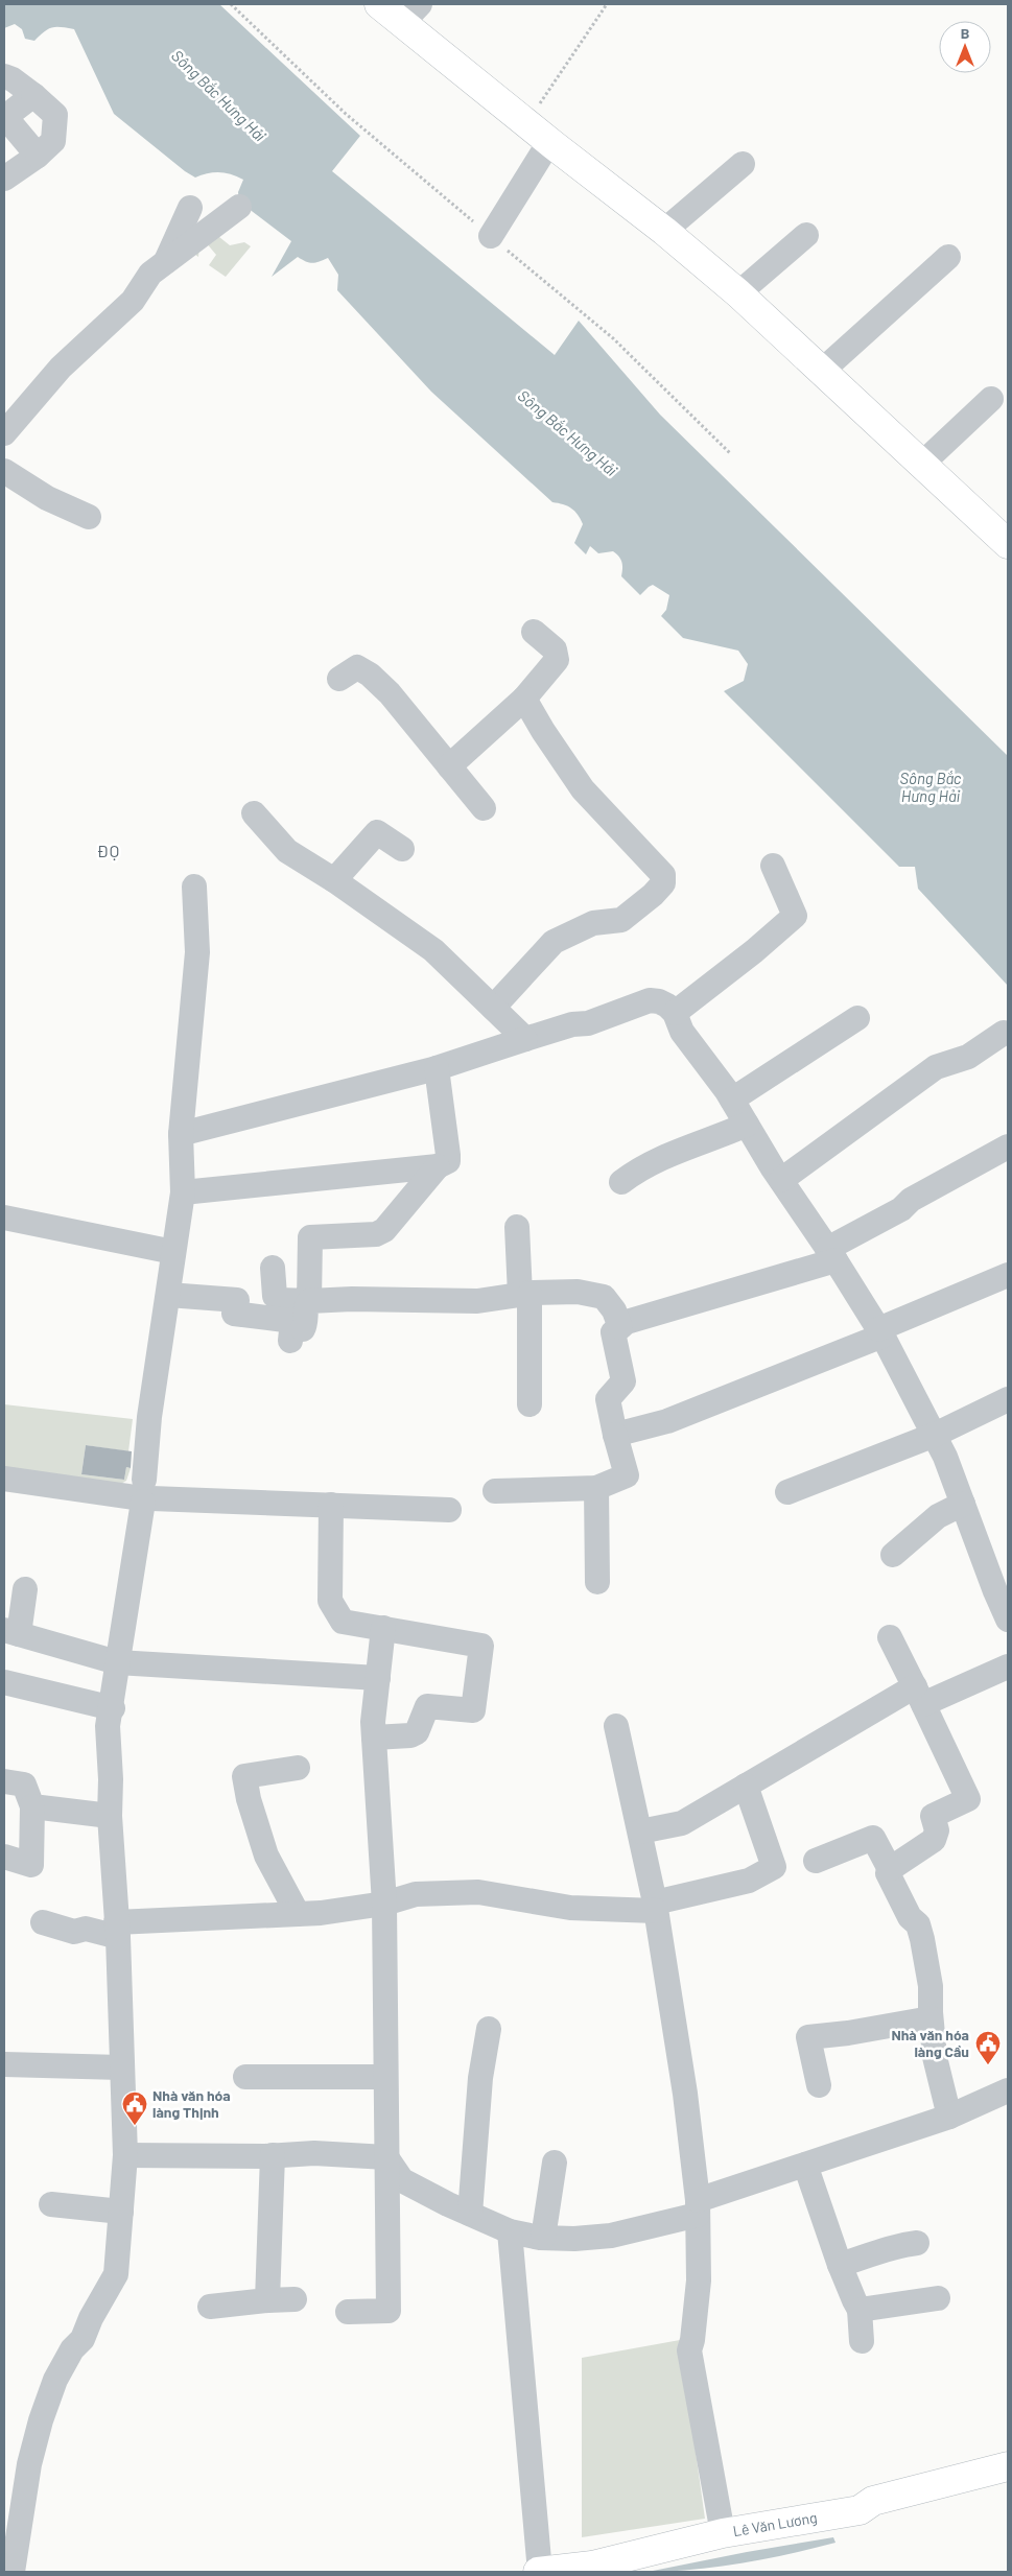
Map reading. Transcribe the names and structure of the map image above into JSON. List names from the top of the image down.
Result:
{
  "streets": {
    "street": ["Lê Văn Lương"]
  },
  "districts": ["ĐỌ"],
  "water": ["Sông Bắc Hưng Hải"],
  "places": {
    "public building": ["Nhà văn hóa làng Cầu", "Nhà văn hóa làng Thịnh"]
  },
  "north": "top"
}
